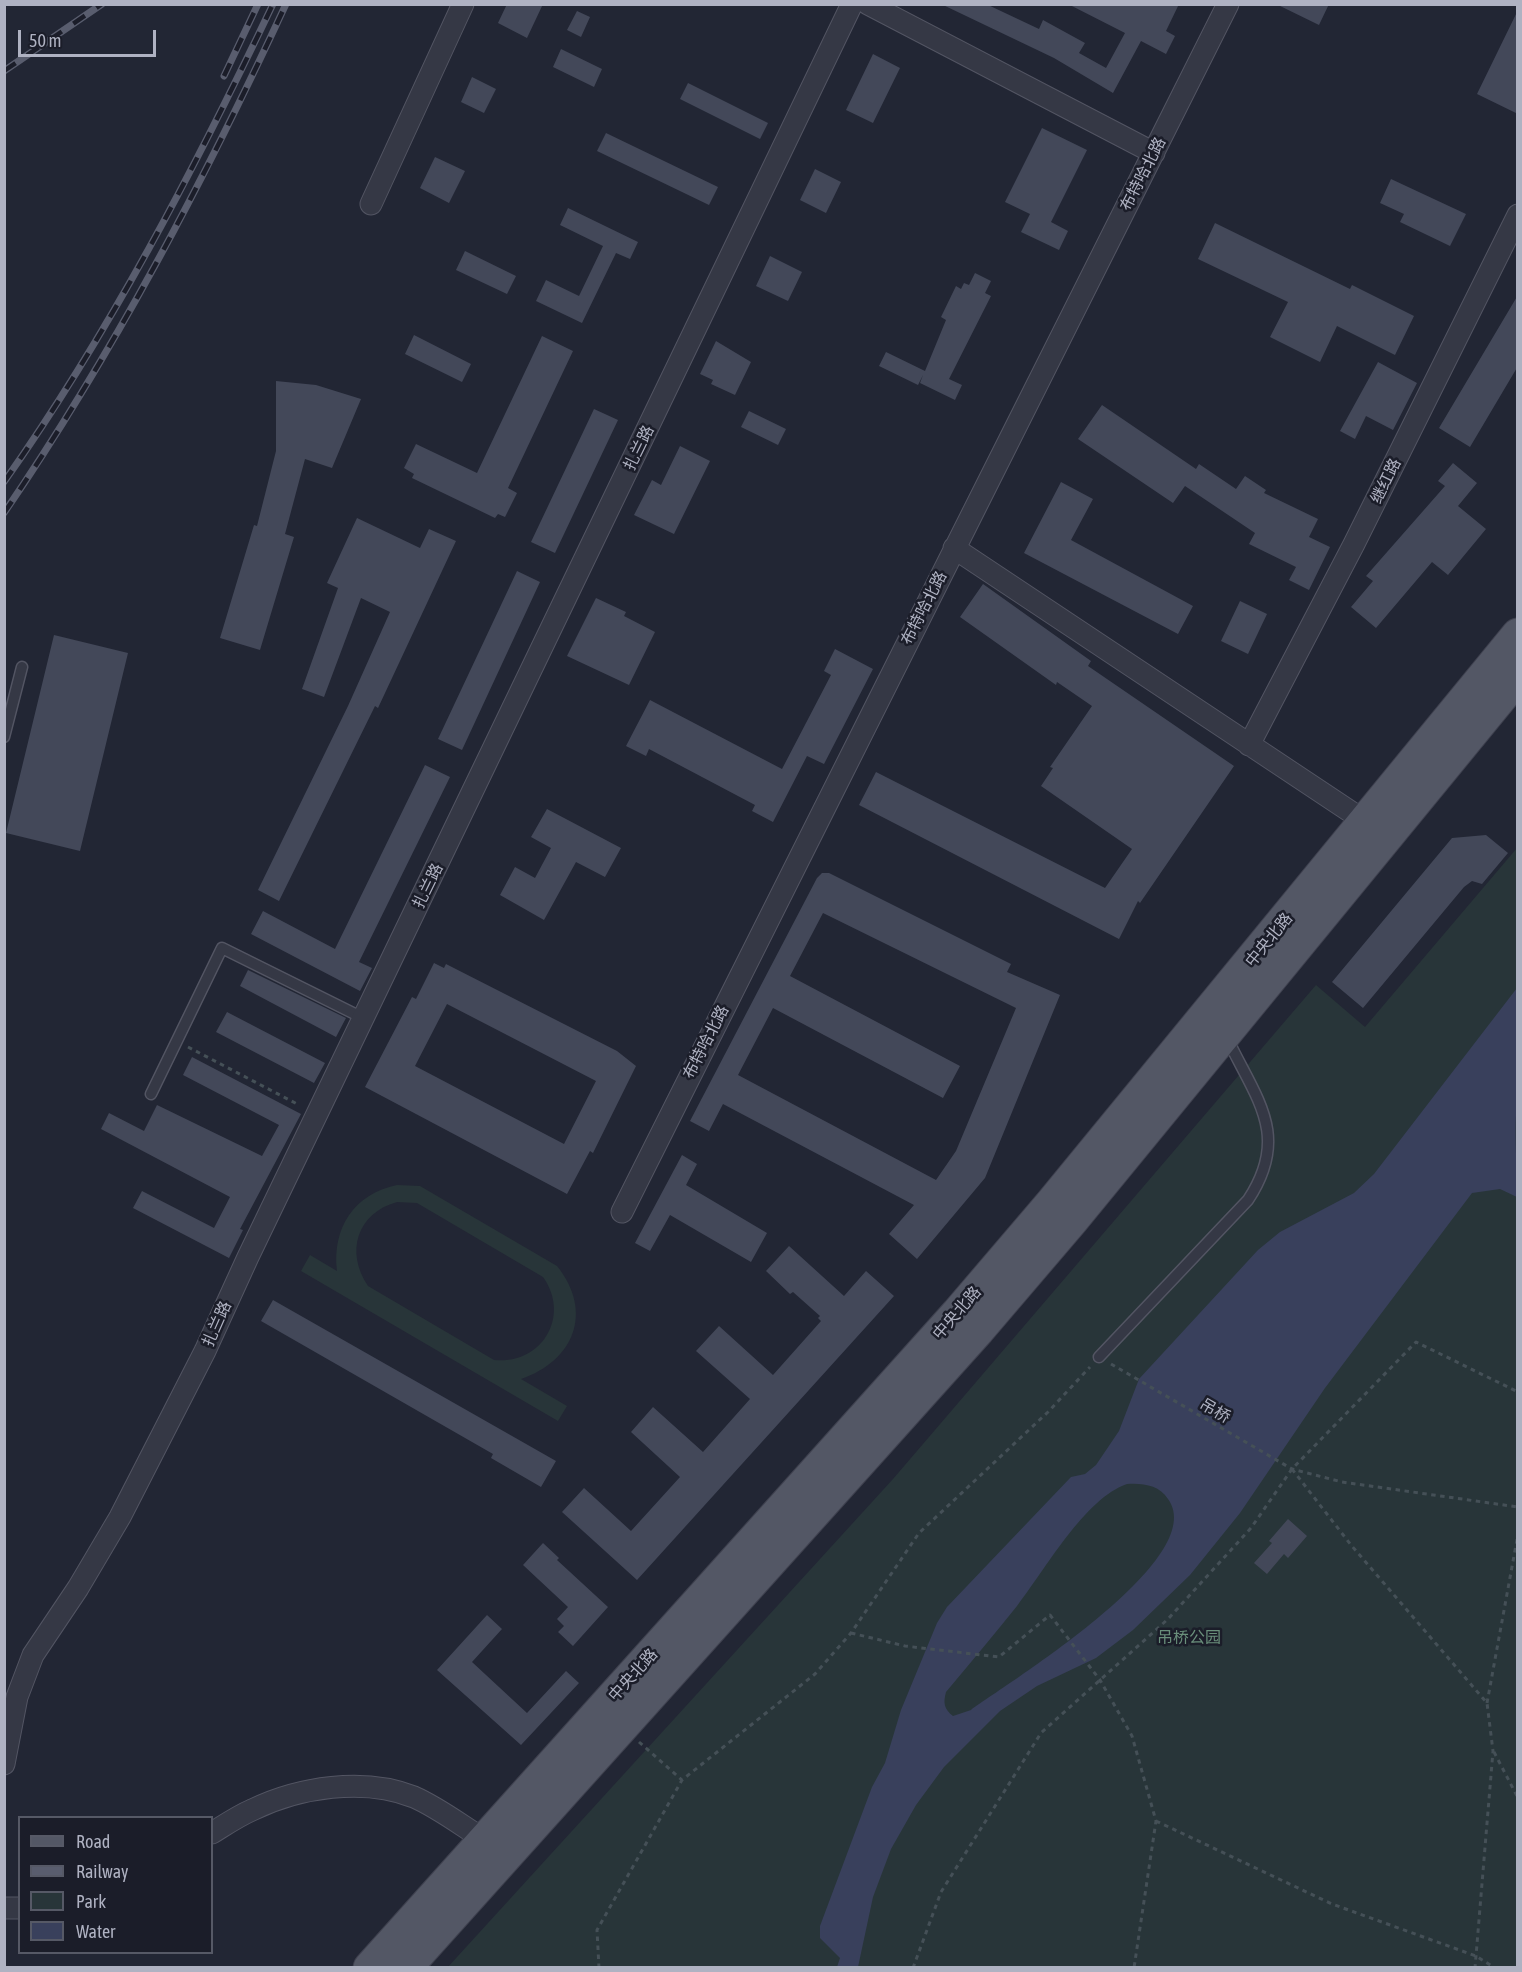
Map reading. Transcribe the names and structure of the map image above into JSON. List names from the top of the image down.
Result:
{
  "streets": {
    "main road": ["中央北路"],
    "street": ["布特哈北路", "扎兰路", "继红路"],
    "path": ["吊桥"]
  },
  "parks": ["吊桥公园"],
  "legend": [
    "Road",
    "Railway",
    "Park",
    "Water"
  ],
  "scale_bar": "50 m"
}
